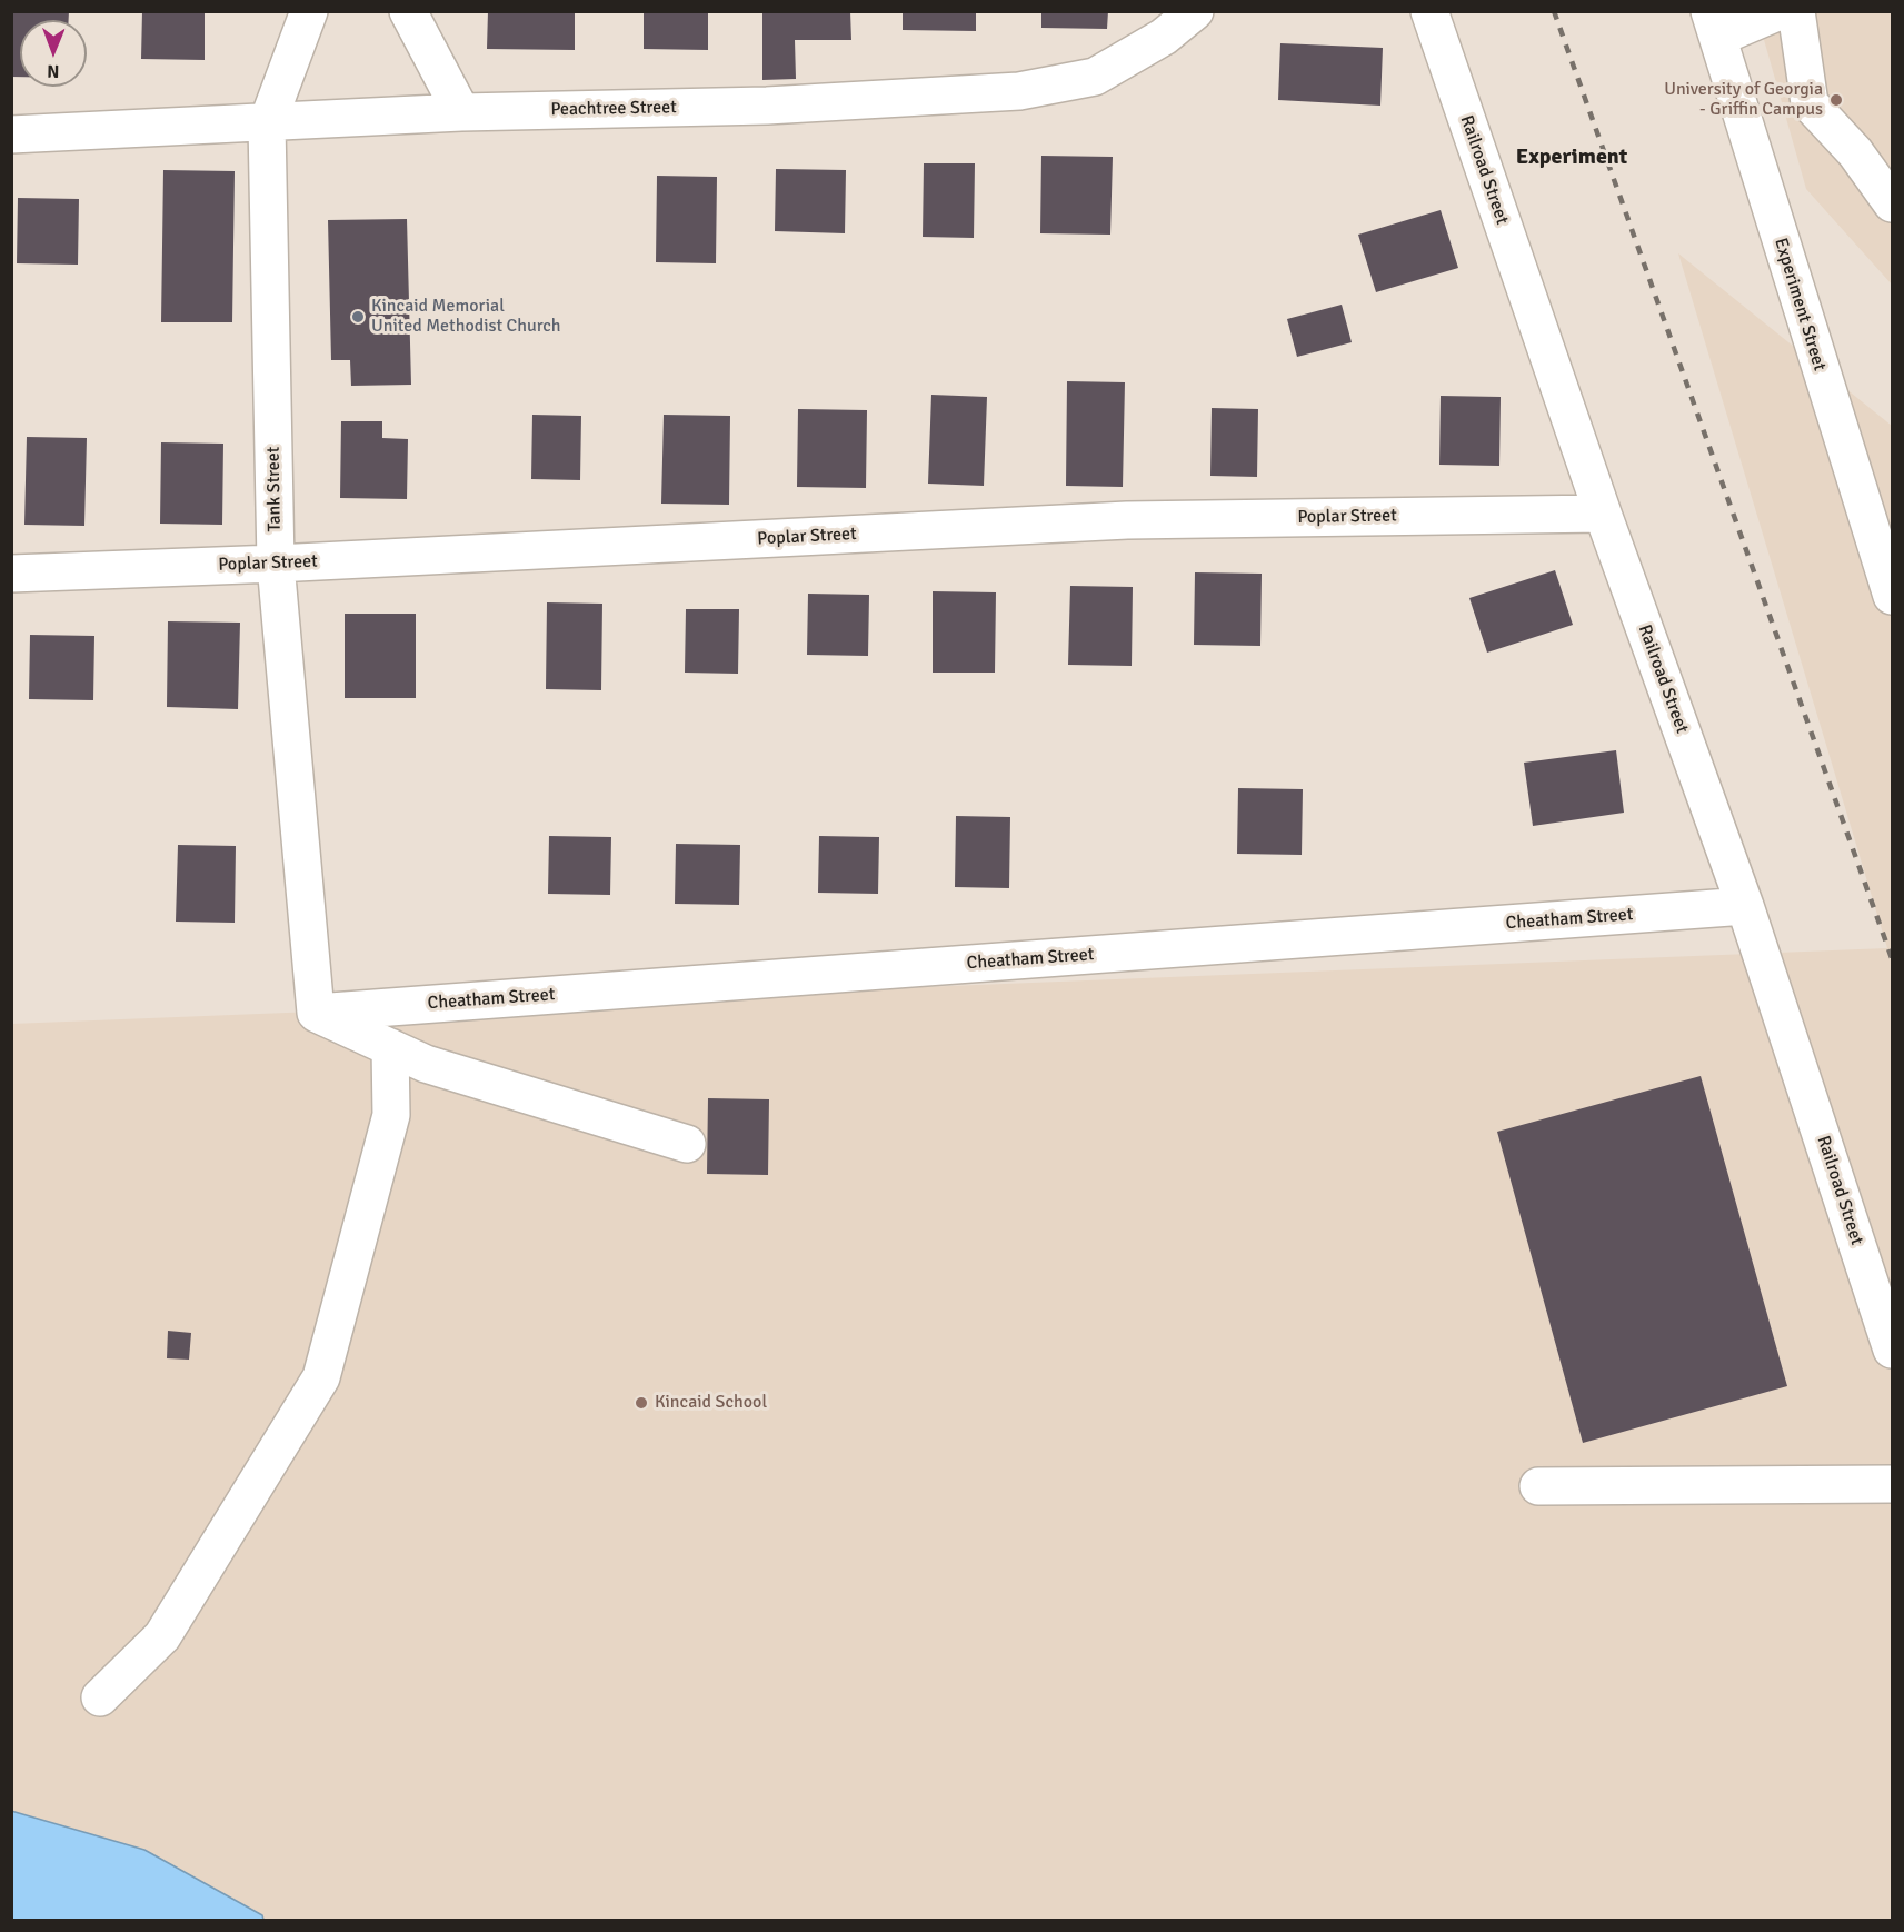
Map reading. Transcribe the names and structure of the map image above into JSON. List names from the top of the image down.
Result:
{
  "streets": {
    "street": [
      "Peachtree Street",
      "Railroad Street",
      "Experiment Street",
      "Tank Street",
      "Poplar Street",
      "Cheatham Street"
    ]
  },
  "crossings": [
    ["Peachtree Street", "Tank Street"],
    ["Railroad Street", "Poplar Street"],
    ["Railroad Street", "Cheatham Street"],
    ["Tank Street", "Poplar Street"],
    ["Tank Street", "Cheatham Street"]
  ],
  "districts": ["Experiment"],
  "places": ["University of Georgia - Griffin Campus", "Kincaid Memorial United Methodist Church", "Kincaid School"],
  "north": "bottom"
}
